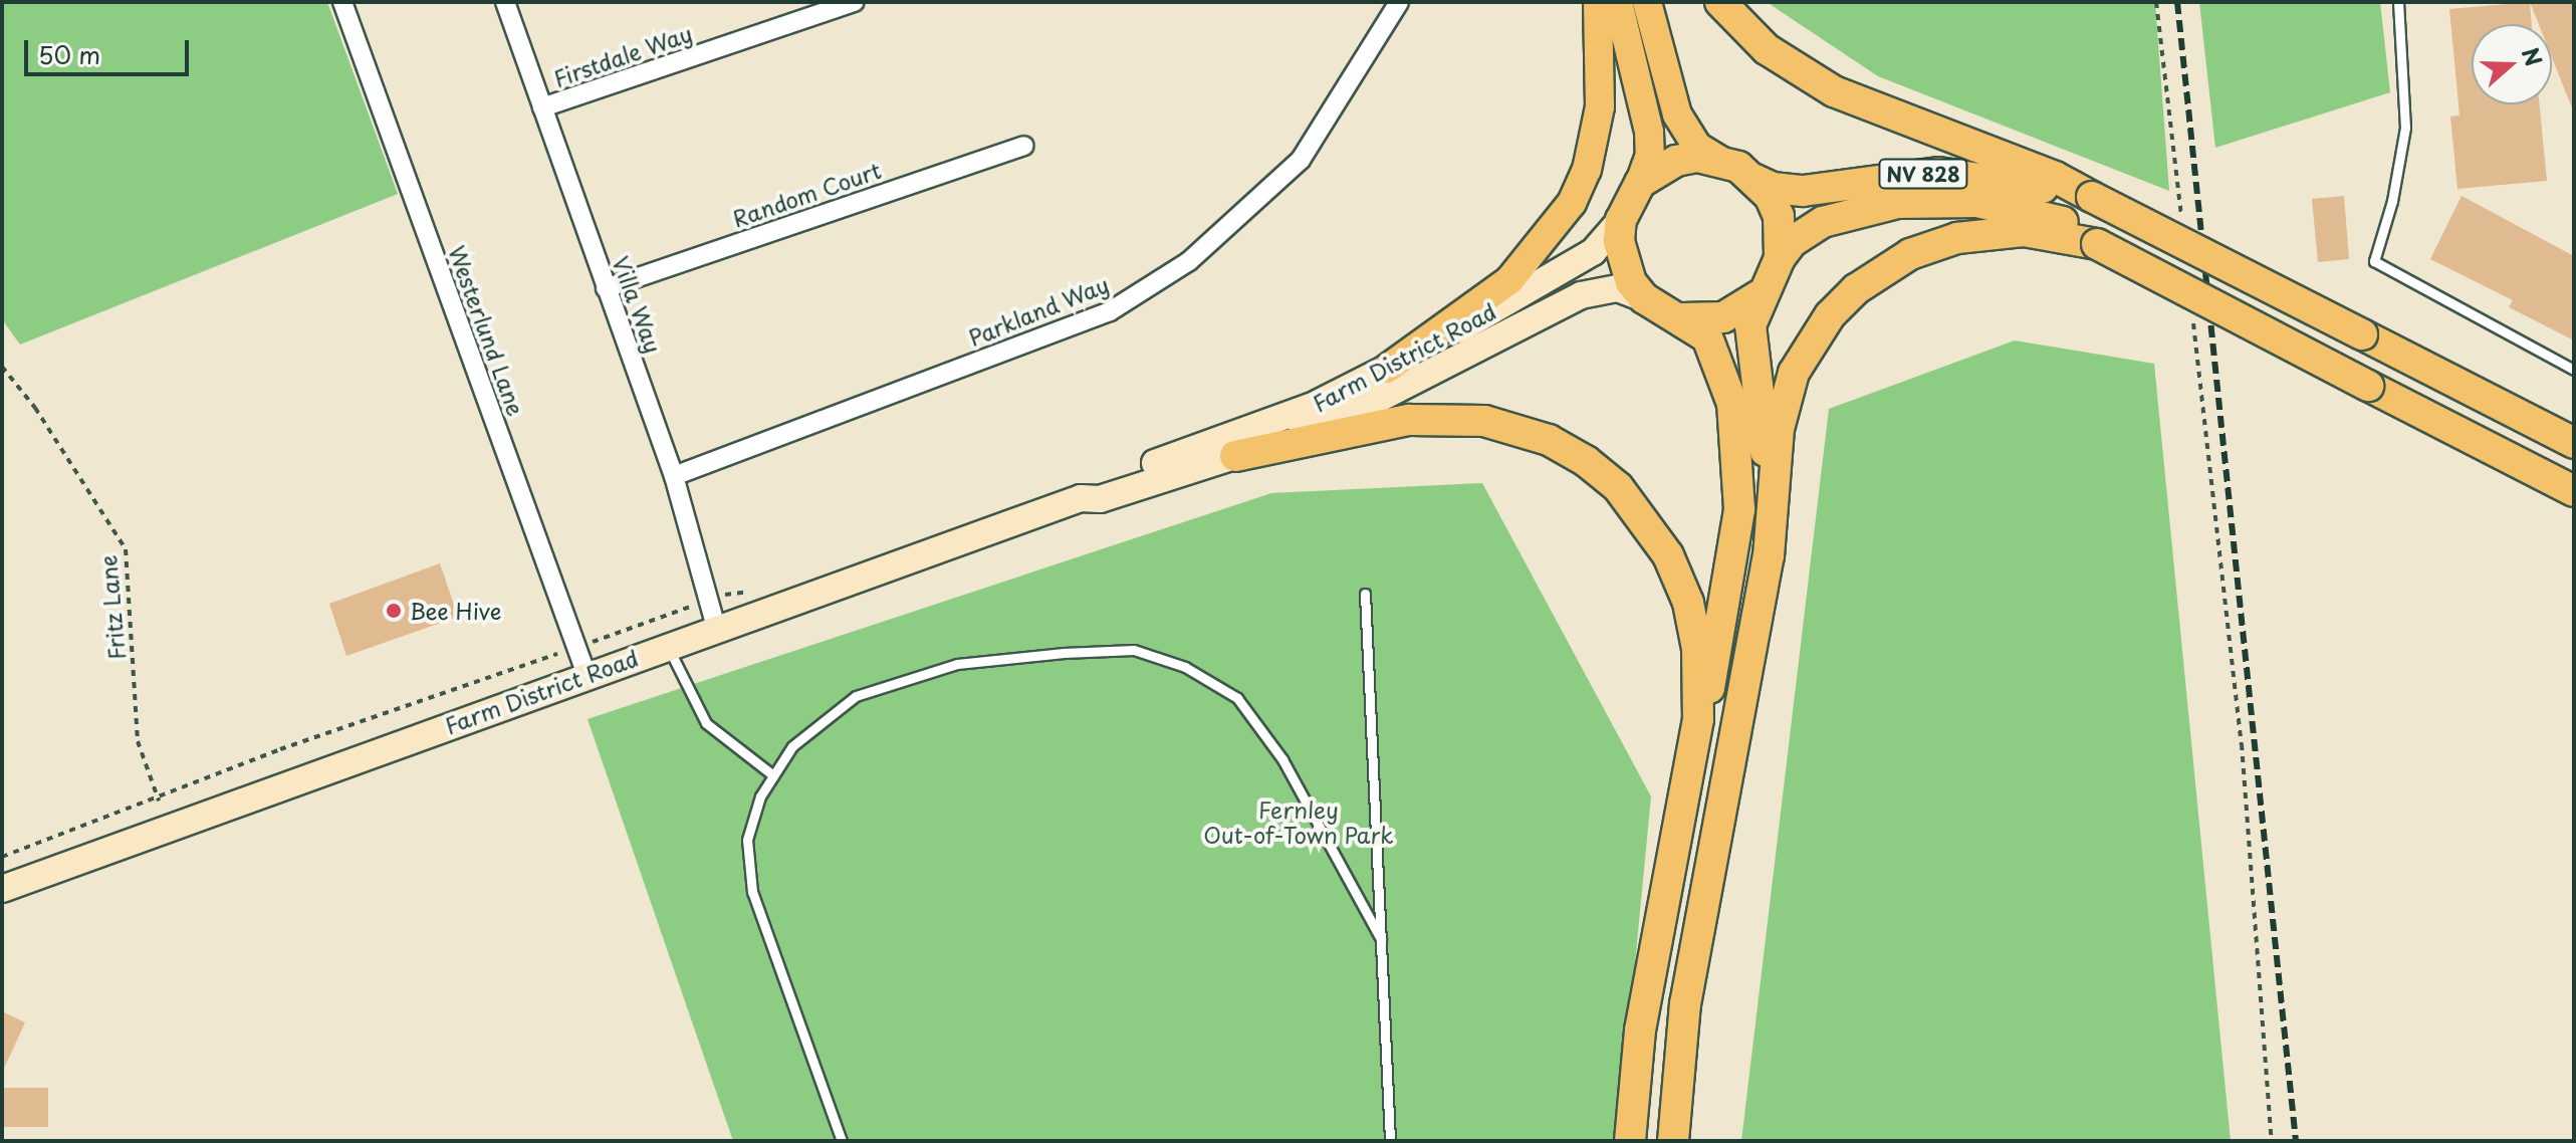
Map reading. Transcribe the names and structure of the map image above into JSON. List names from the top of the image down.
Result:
{
  "streets": {
    "highway": ["NV 828"],
    "main road": ["Farm District Road"],
    "street": [
      "Firstdale Way",
      "Random Court",
      "Villa Way",
      "Parkland Way",
      "Westerlund Lane"
    ],
    "path": ["Fritz Lane"]
  },
  "crossings": [
    ["Firstdale Way", "Villa Way"],
    ["NV 828", "Farm District Road"],
    ["Random Court", "Villa Way"],
    ["Villa Way", "Parkland Way"],
    ["Villa Way", "Farm District Road"],
    ["Westerlund Lane", "Farm District Road"],
    ["Farm District Road", "Fritz Lane"]
  ],
  "parks": ["Fernley Out-of-Town Park"],
  "places": ["Bee Hive"],
  "scale_bar": "50 m",
  "north": "right"
}
